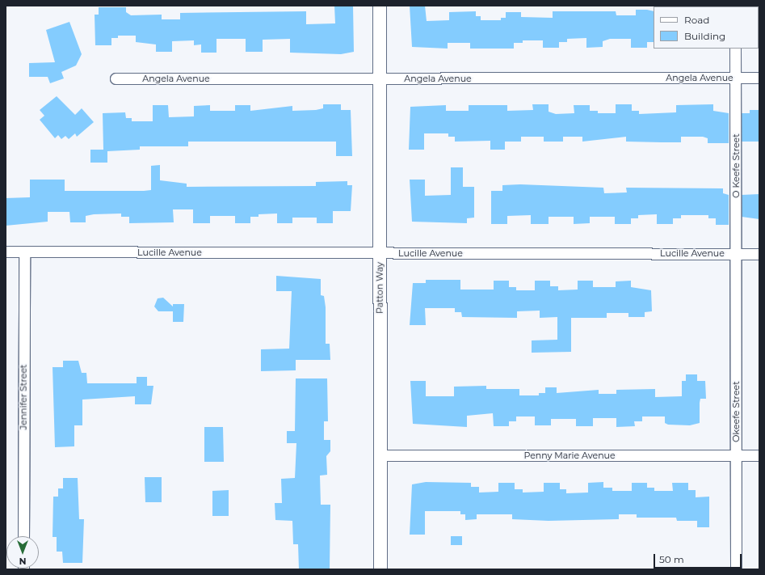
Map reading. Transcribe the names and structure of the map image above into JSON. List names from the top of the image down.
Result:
{
  "streets": {
    "street": [
      "Angela Avenue",
      "O Keefe Street",
      "Lucille Avenue",
      "Patton Way",
      "Jennifer Street",
      "Okeefe Street",
      "Penny Marie Avenue"
    ]
  },
  "crossings": [
    ["Angela Avenue", "O Keefe Street"],
    ["Angela Avenue", "Patton Way"],
    ["O Keefe Street", "Lucille Avenue"],
    ["O Keefe Street", "Okeefe Street"],
    ["Lucille Avenue", "Patton Way"],
    ["Lucille Avenue", "Jennifer Street"],
    ["Lucille Avenue", "Okeefe Street"],
    ["Patton Way", "Penny Marie Avenue"],
    ["Okeefe Street", "Penny Marie Avenue"]
  ],
  "legend": ["Road", "Building"],
  "scale_bar": "50 m",
  "north": "bottom"
}
